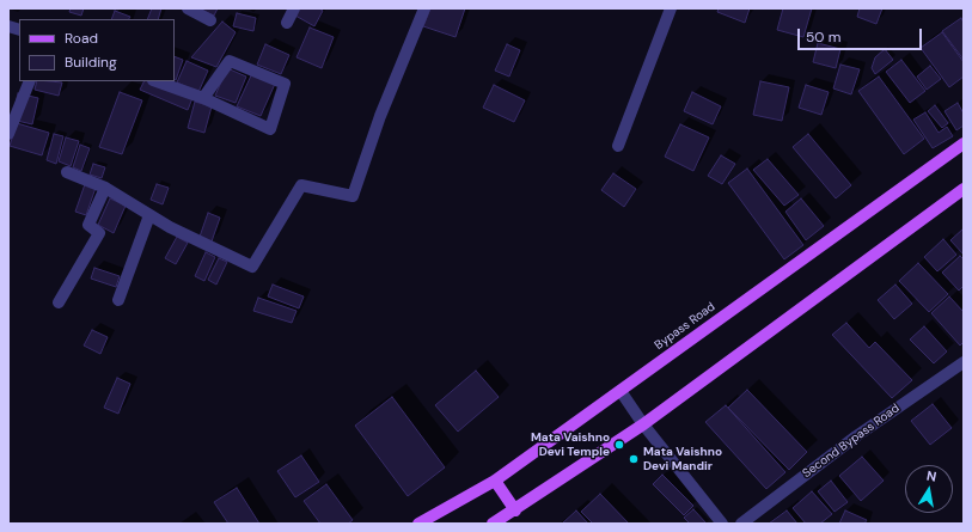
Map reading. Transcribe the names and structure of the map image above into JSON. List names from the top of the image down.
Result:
{
  "streets": {
    "main road": ["Bypass Road"],
    "street": ["Second Bypass Road"]
  },
  "places": ["Mata Vaishno Devi Temple", "Mata Vaishno Devi Mandir"],
  "legend": ["Road", "Building"],
  "scale_bar": "50 m",
  "north": "top"
}
